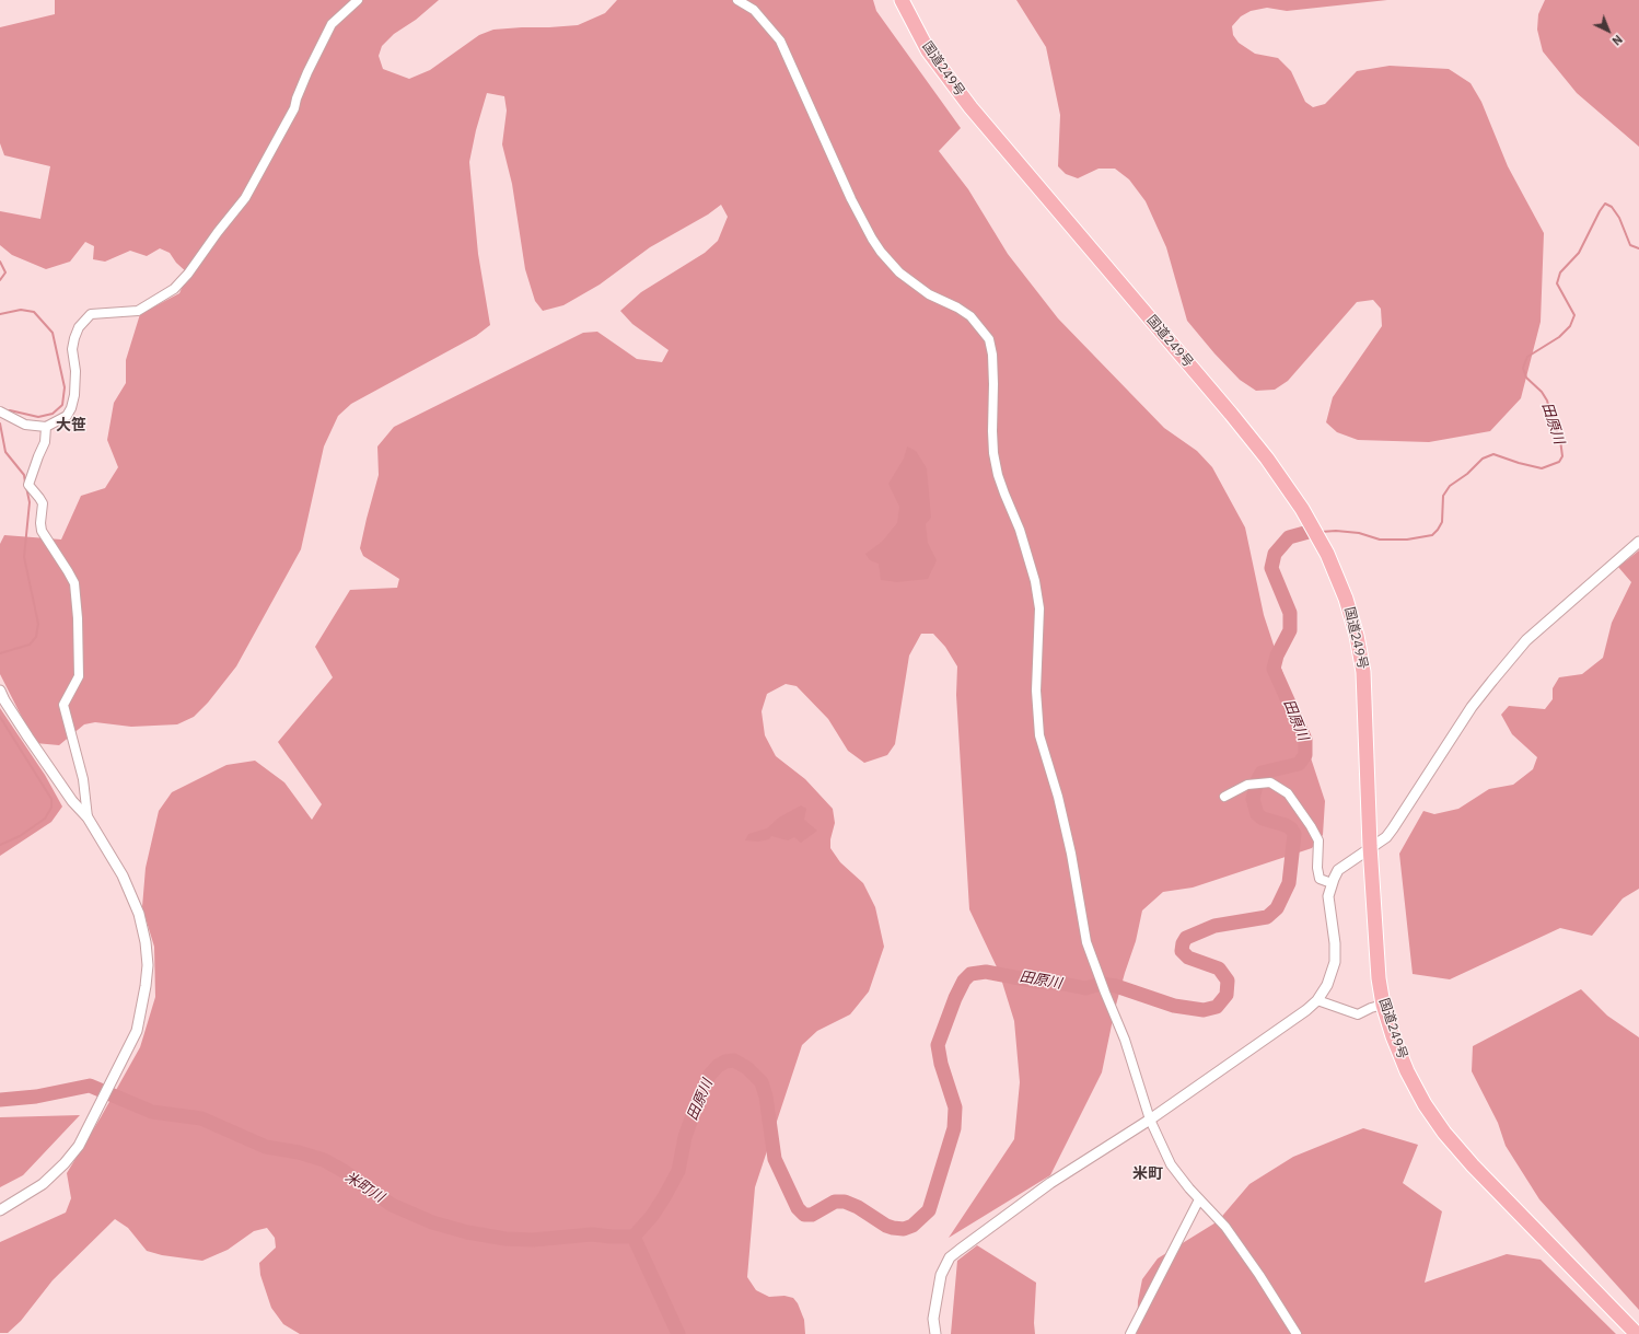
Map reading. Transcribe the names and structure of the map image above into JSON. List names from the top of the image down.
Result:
{
  "streets": {
    "highway": ["国道249号"]
  },
  "districts": ["大笹", "米町"],
  "water": ["田原川", "米町川"],
  "north": "bottom right"
}
